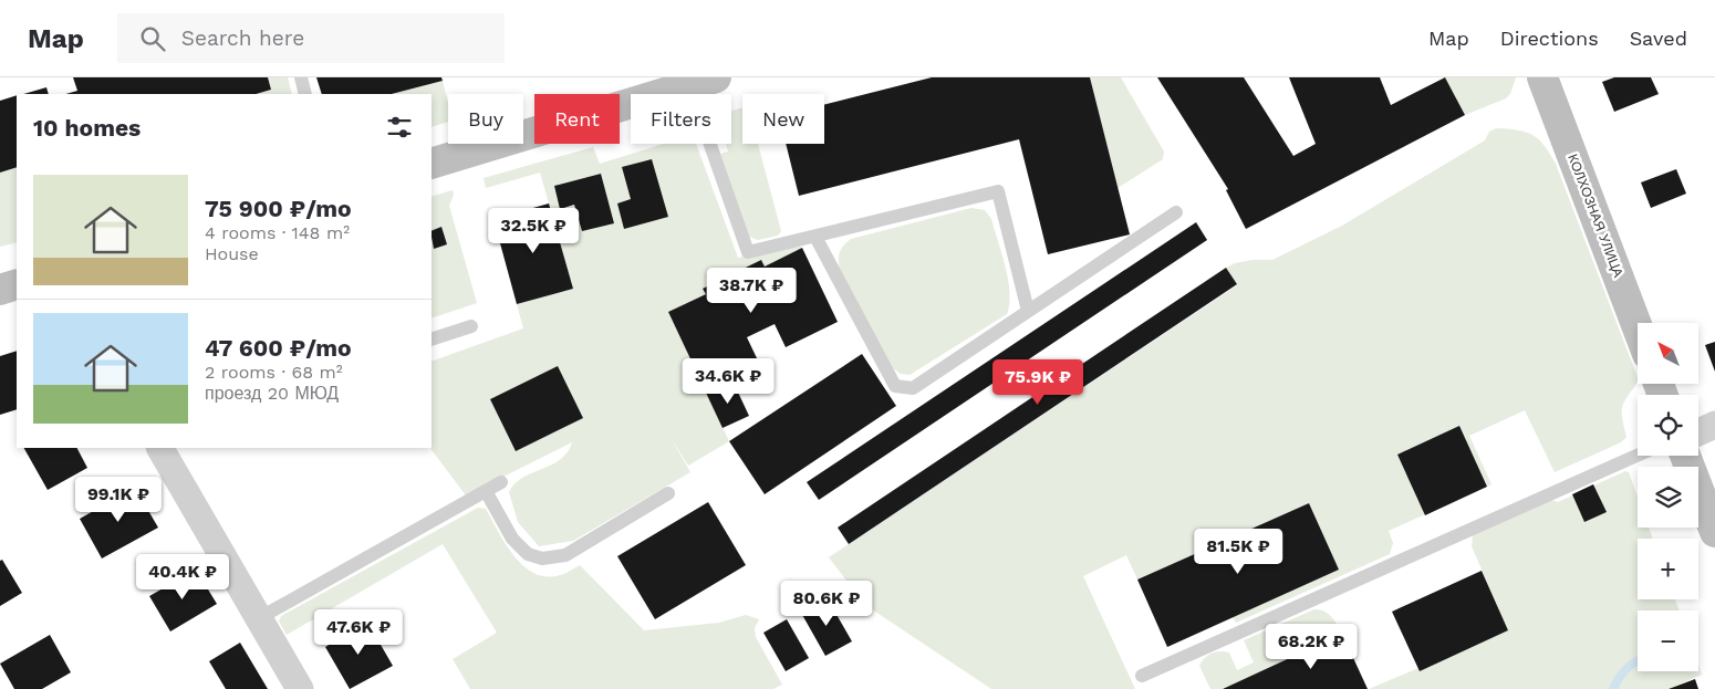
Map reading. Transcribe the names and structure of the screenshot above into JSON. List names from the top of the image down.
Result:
{
  "streets": {
    "street": ["КОЛХОЗНАЯ УЛИЦА"]
  },
  "north": "top left",
  "page": {
    "header": "Map",
    "search": "Search here",
    "nav": ["Map", "Directions", "Saved"],
    "chip": [
      "Buy",
      "Rent",
      "Filters",
      "New"
    ],
    "heading": "10 homes",
    "list": [
      {
        "name": "75 900 ₽/mo",
        "note": "4 rooms · 148 m² · House"
      },
      {
        "name": "47 600 ₽/mo",
        "note": "2 rooms · 68 m² · проезд 20 МЮД"
      }
    ],
    "price": [
      "32.5K ₽",
      "38.7K ₽",
      "34.6K ₽",
      "75.9K ₽",
      "99.1K ₽",
      "81.5K ₽",
      "40.4K ₽",
      "80.6K ₽",
      "47.6K ₽",
      "68.2K ₽"
    ],
    "map_buttons": ["+", "−"]
  }
}
